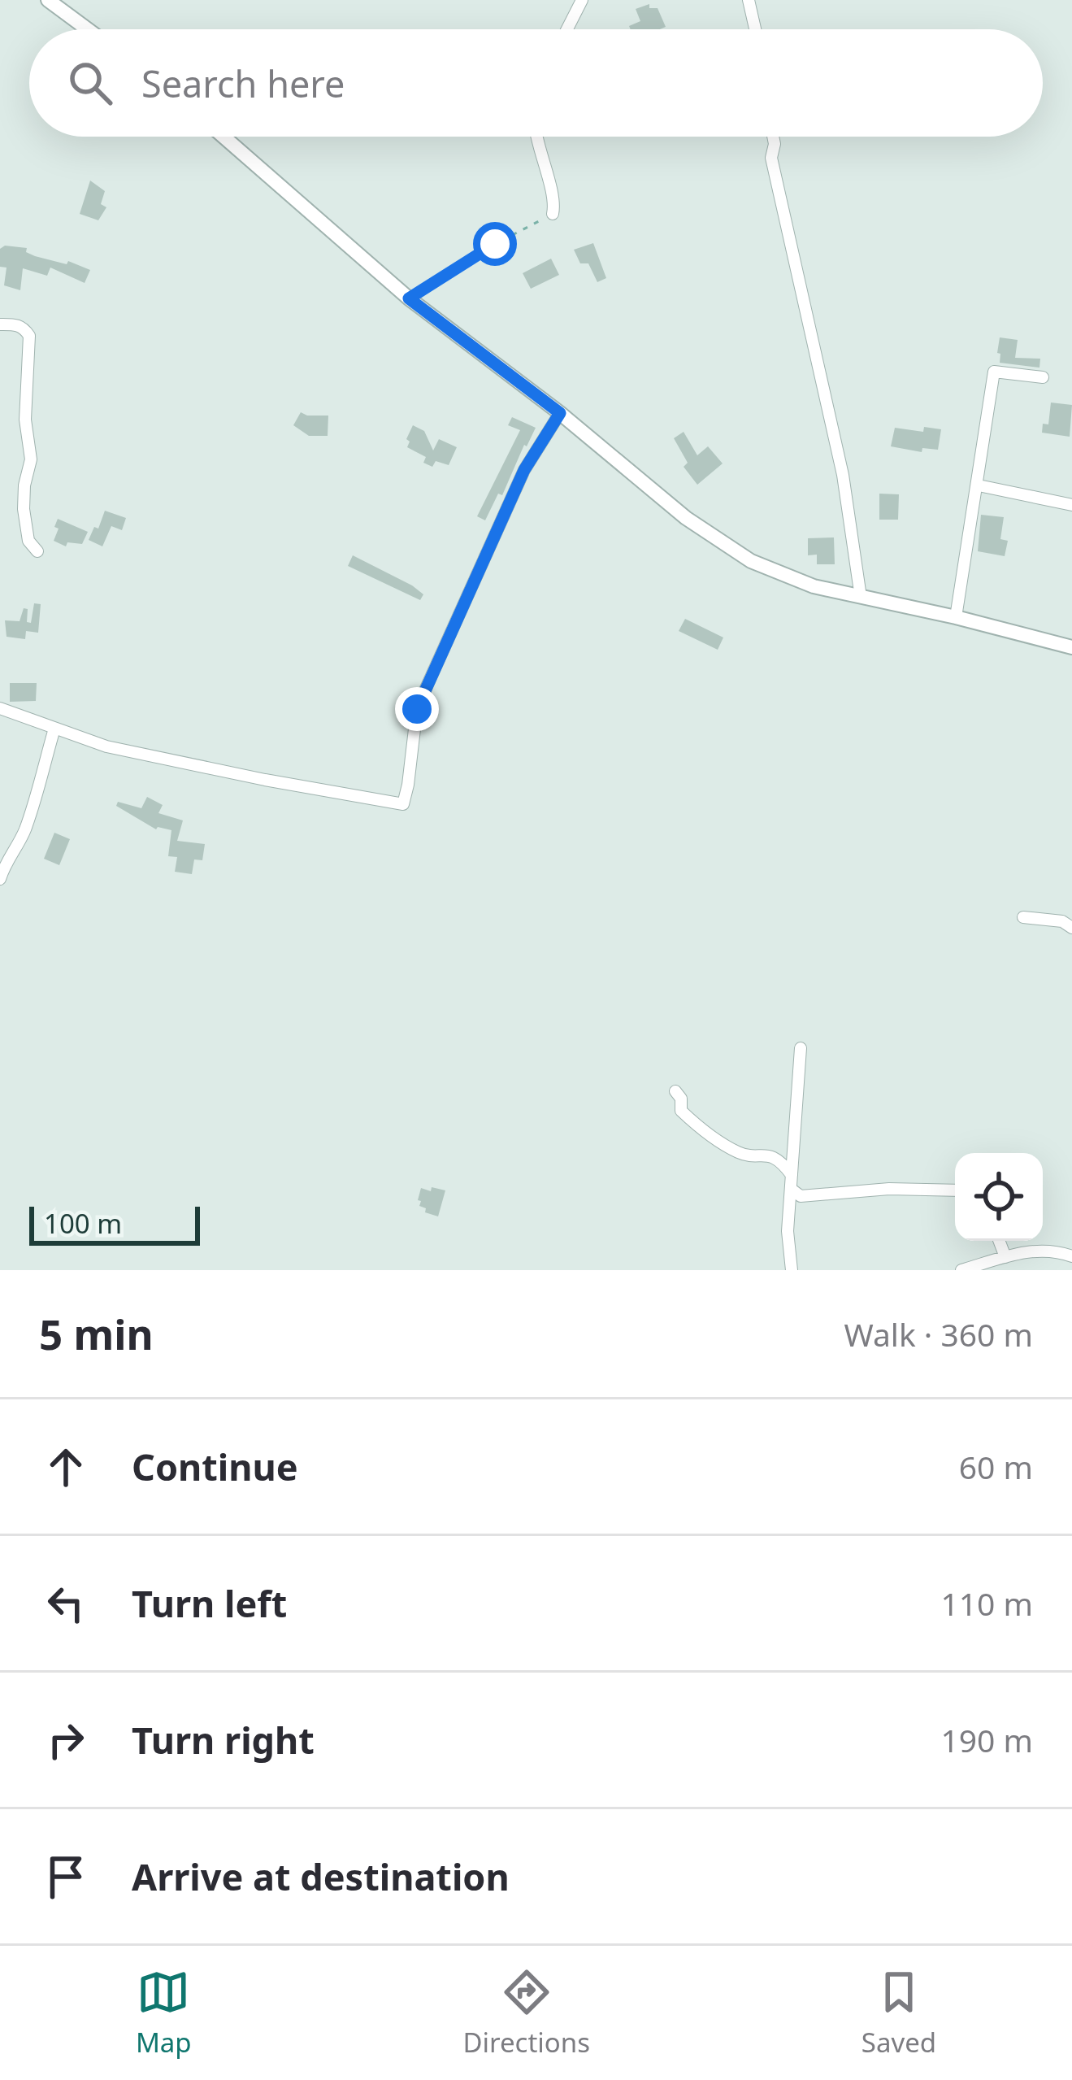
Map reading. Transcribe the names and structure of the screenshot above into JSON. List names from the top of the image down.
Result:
{
  "scale_bar": "100 m",
  "page": {
    "search": "Search here",
    "scale": "100 m",
    "heading": ["5 min", "Walk · 360 m"],
    "list": [
      ["Continue", "60 m"],
      ["Turn left", "110 m"],
      ["Turn right", "190 m"],
      "Arrive at destination"
    ],
    "nav": ["Map", "Directions", "Saved"]
  }
}
